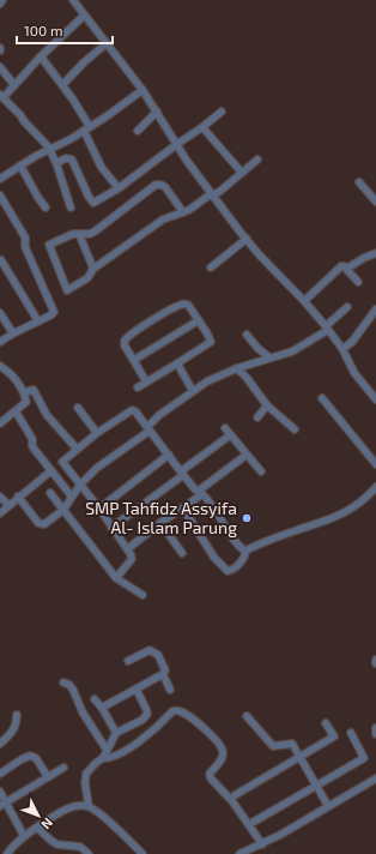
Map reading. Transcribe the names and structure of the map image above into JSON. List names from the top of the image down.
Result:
{
  "places": ["SMP Tahfidz Assyifa Al- Islam Parung"],
  "scale_bar": "100 m",
  "north": "bottom right"
}
